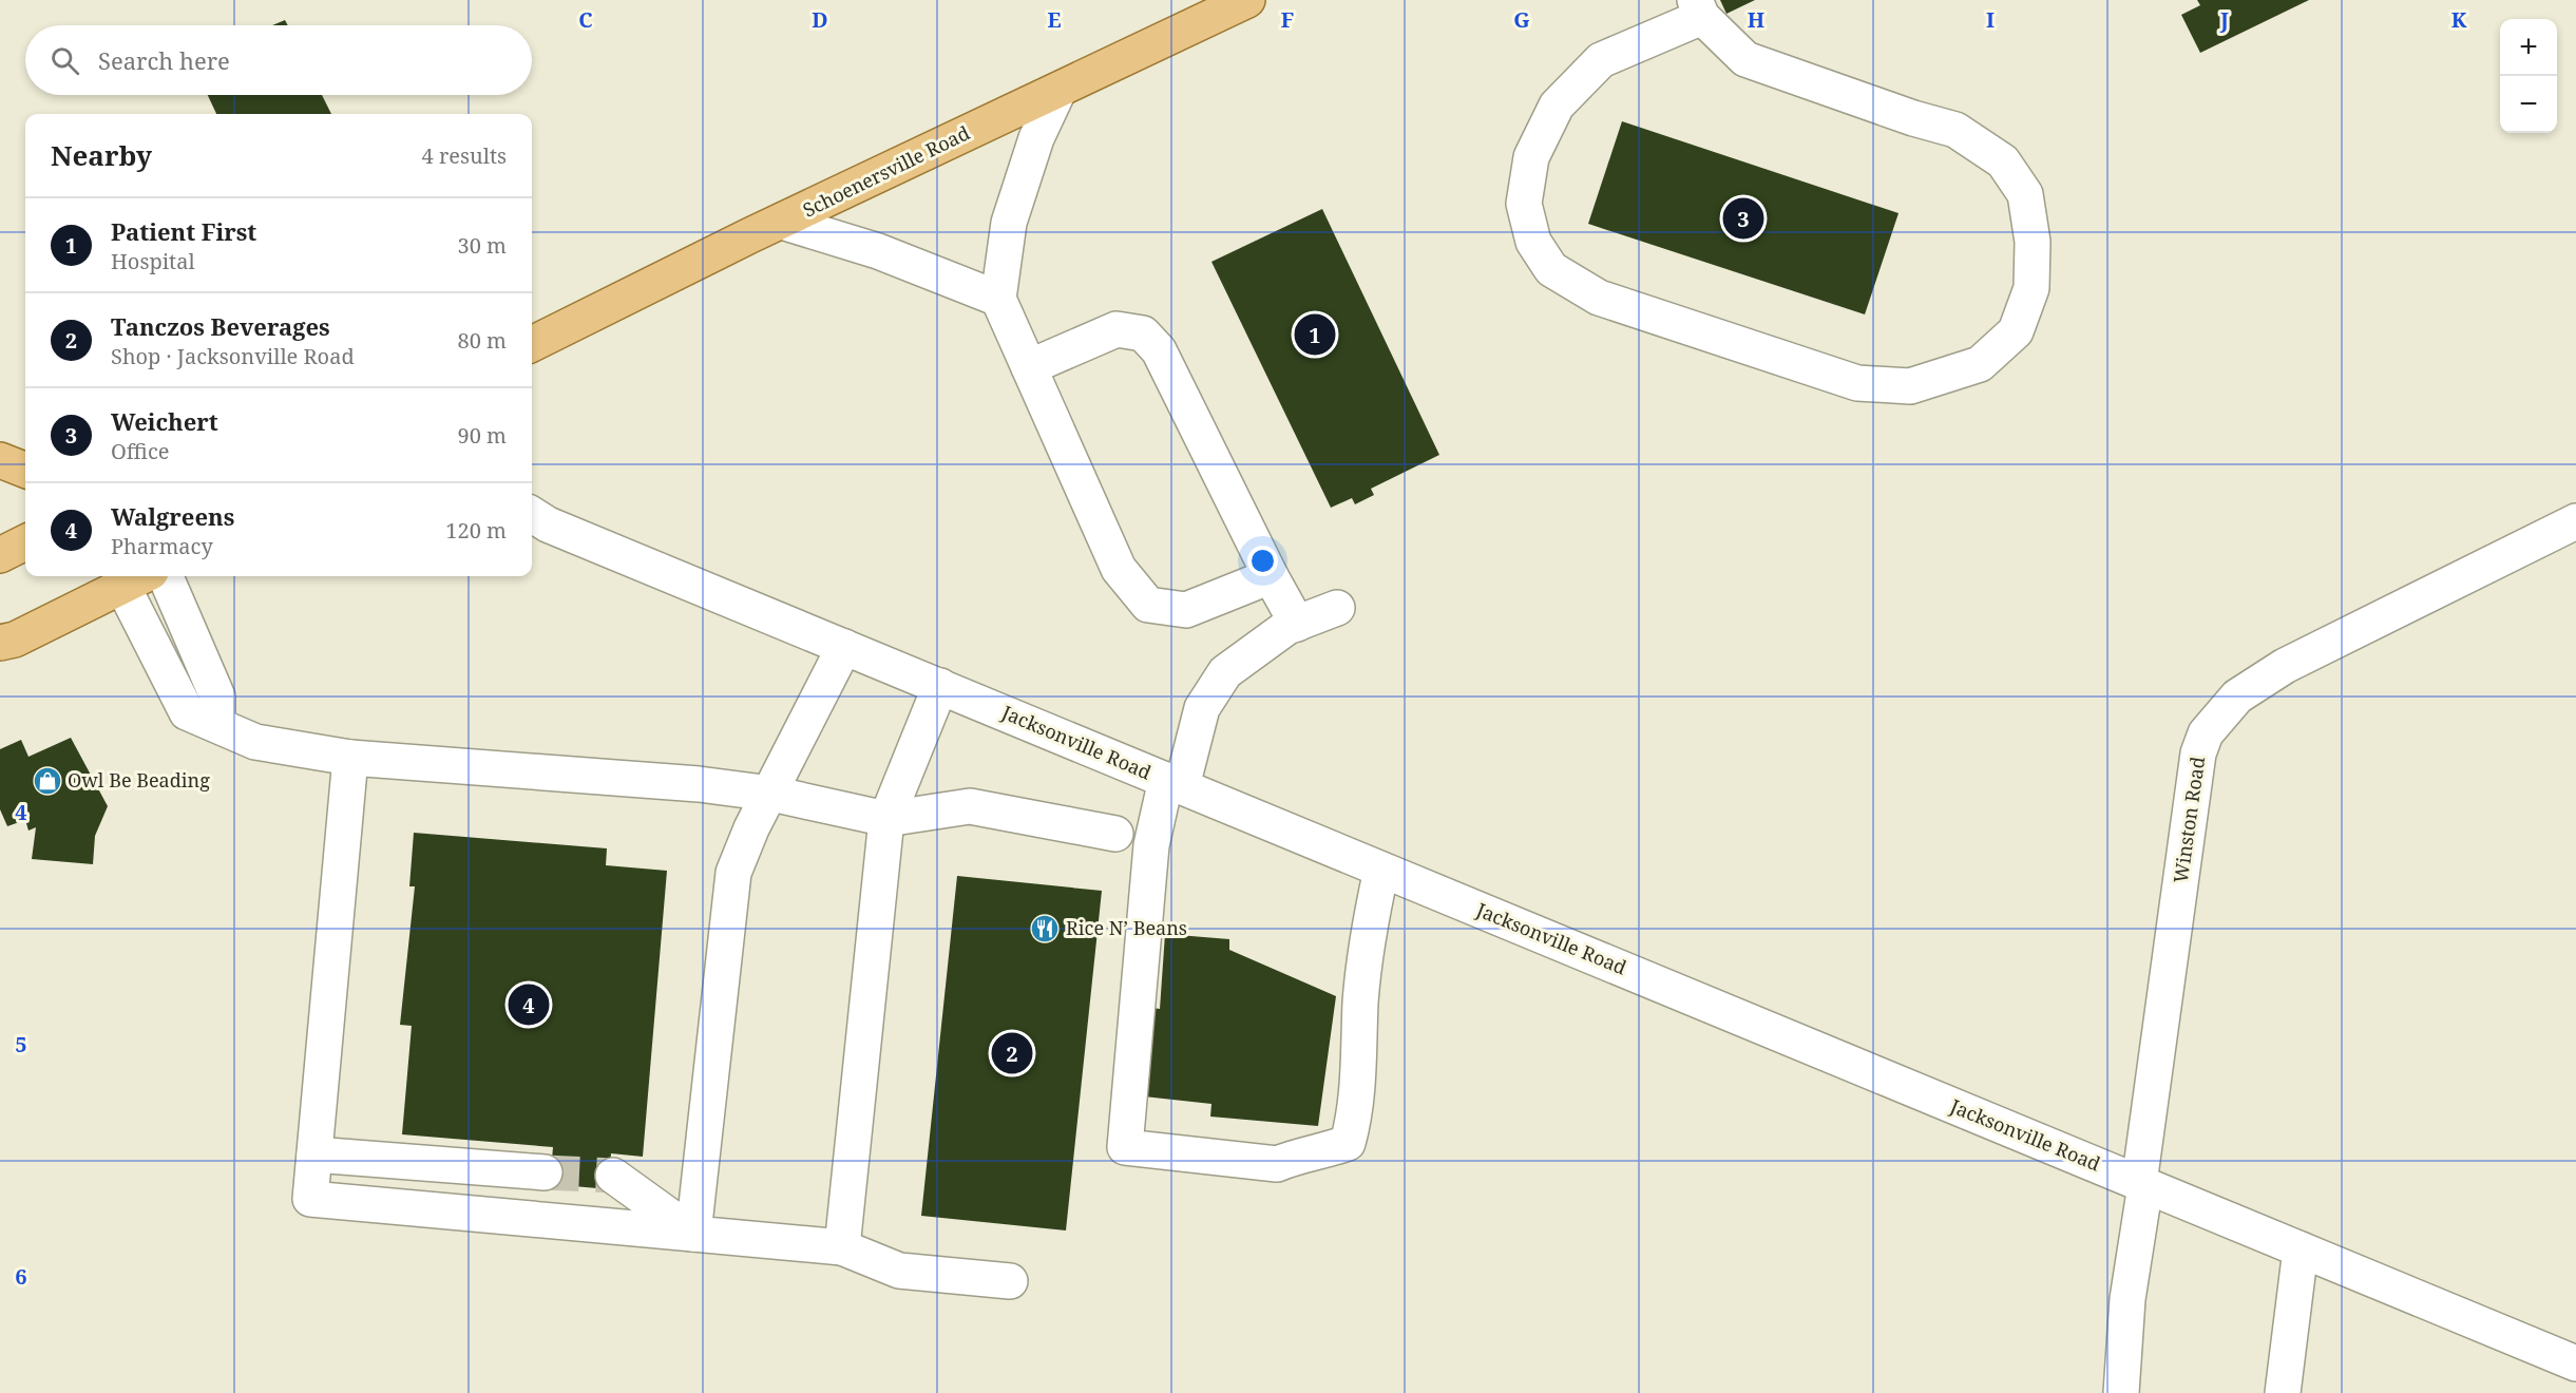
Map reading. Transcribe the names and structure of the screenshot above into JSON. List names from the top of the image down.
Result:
{
  "streets": {
    "main road": ["Schoenersville Road"],
    "street": ["Jacksonville Road", "Winston Road"]
  },
  "crossings": [
    ["Jacksonville Road", "Winston Road"]
  ],
  "places": {
    "shop": ["Owl Be Beading"],
    "restaurant": ["Rice N’ Beans"]
  },
  "page": {
    "map_buttons": ["+", "−"],
    "search": "Search here",
    "heading": ["Nearby", "4 results"],
    "pins": [
      "3",
      "1",
      "4",
      "2"
    ],
    "list": [
      {
        "mark": "1",
        "name": "Patient First",
        "note": "Hospital",
        "value": "30 m"
      },
      {
        "mark": "2",
        "name": "Tanczos Beverages",
        "note": "Shop · Jacksonville Road",
        "value": "80 m"
      },
      {
        "mark": "3",
        "name": "Weichert",
        "note": "Office",
        "value": "90 m"
      },
      {
        "mark": "4",
        "name": "Walgreens",
        "note": "Pharmacy",
        "value": "120 m"
      }
    ]
  },
  "grid": {
    "columns": [
      "C",
      "D",
      "E",
      "F",
      "G",
      "H",
      "I",
      "J",
      "K"
    ],
    "rows": ["4", "5", "6"]
  }
}
